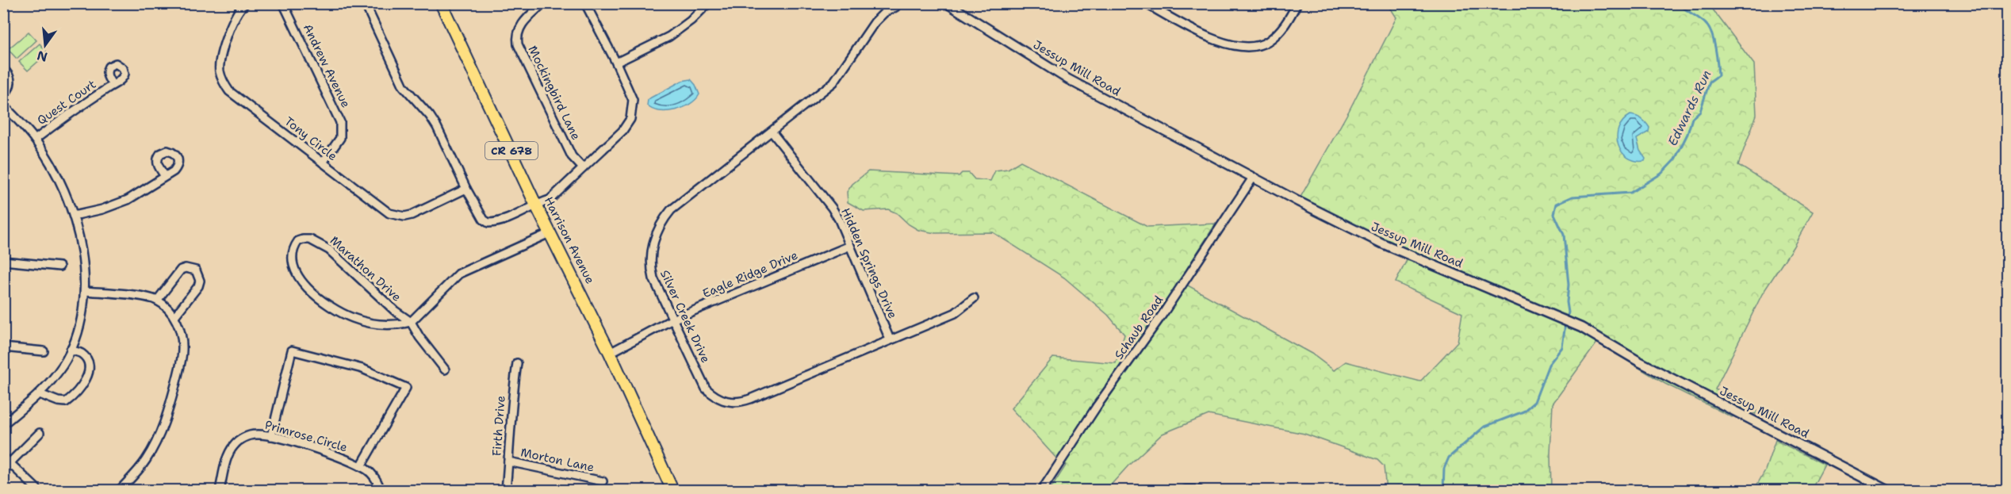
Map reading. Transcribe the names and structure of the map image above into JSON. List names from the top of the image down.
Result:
{
  "streets": {
    "main road": ["CR 678", "Harrison Avenue"],
    "street": [
      "Andrew Avenue",
      "Jessup Mill Road",
      "Mockingbird Lane",
      "Quest Court",
      "Tony Circle",
      "Hidden Springs Drive",
      "Marathon Drive",
      "Eagle Ridge Drive",
      "Silver Creek Drive",
      "Schaub Road",
      "Firth Drive",
      "Primrose Circle",
      "Morton Lane"
    ]
  },
  "crossings": [
    ["Andrew Avenue", "Tony Circle"],
    ["Jessup Mill Road", "Schaub Road"],
    ["Harrison Avenue", "Eagle Ridge Drive"],
    ["Hidden Springs Drive", "Eagle Ridge Drive"],
    ["Hidden Springs Drive", "Silver Creek Drive"],
    ["Eagle Ridge Drive", "Silver Creek Drive"],
    ["Firth Drive", "Morton Lane"]
  ],
  "water": ["Edwards Run"],
  "north": "bottom"
}
